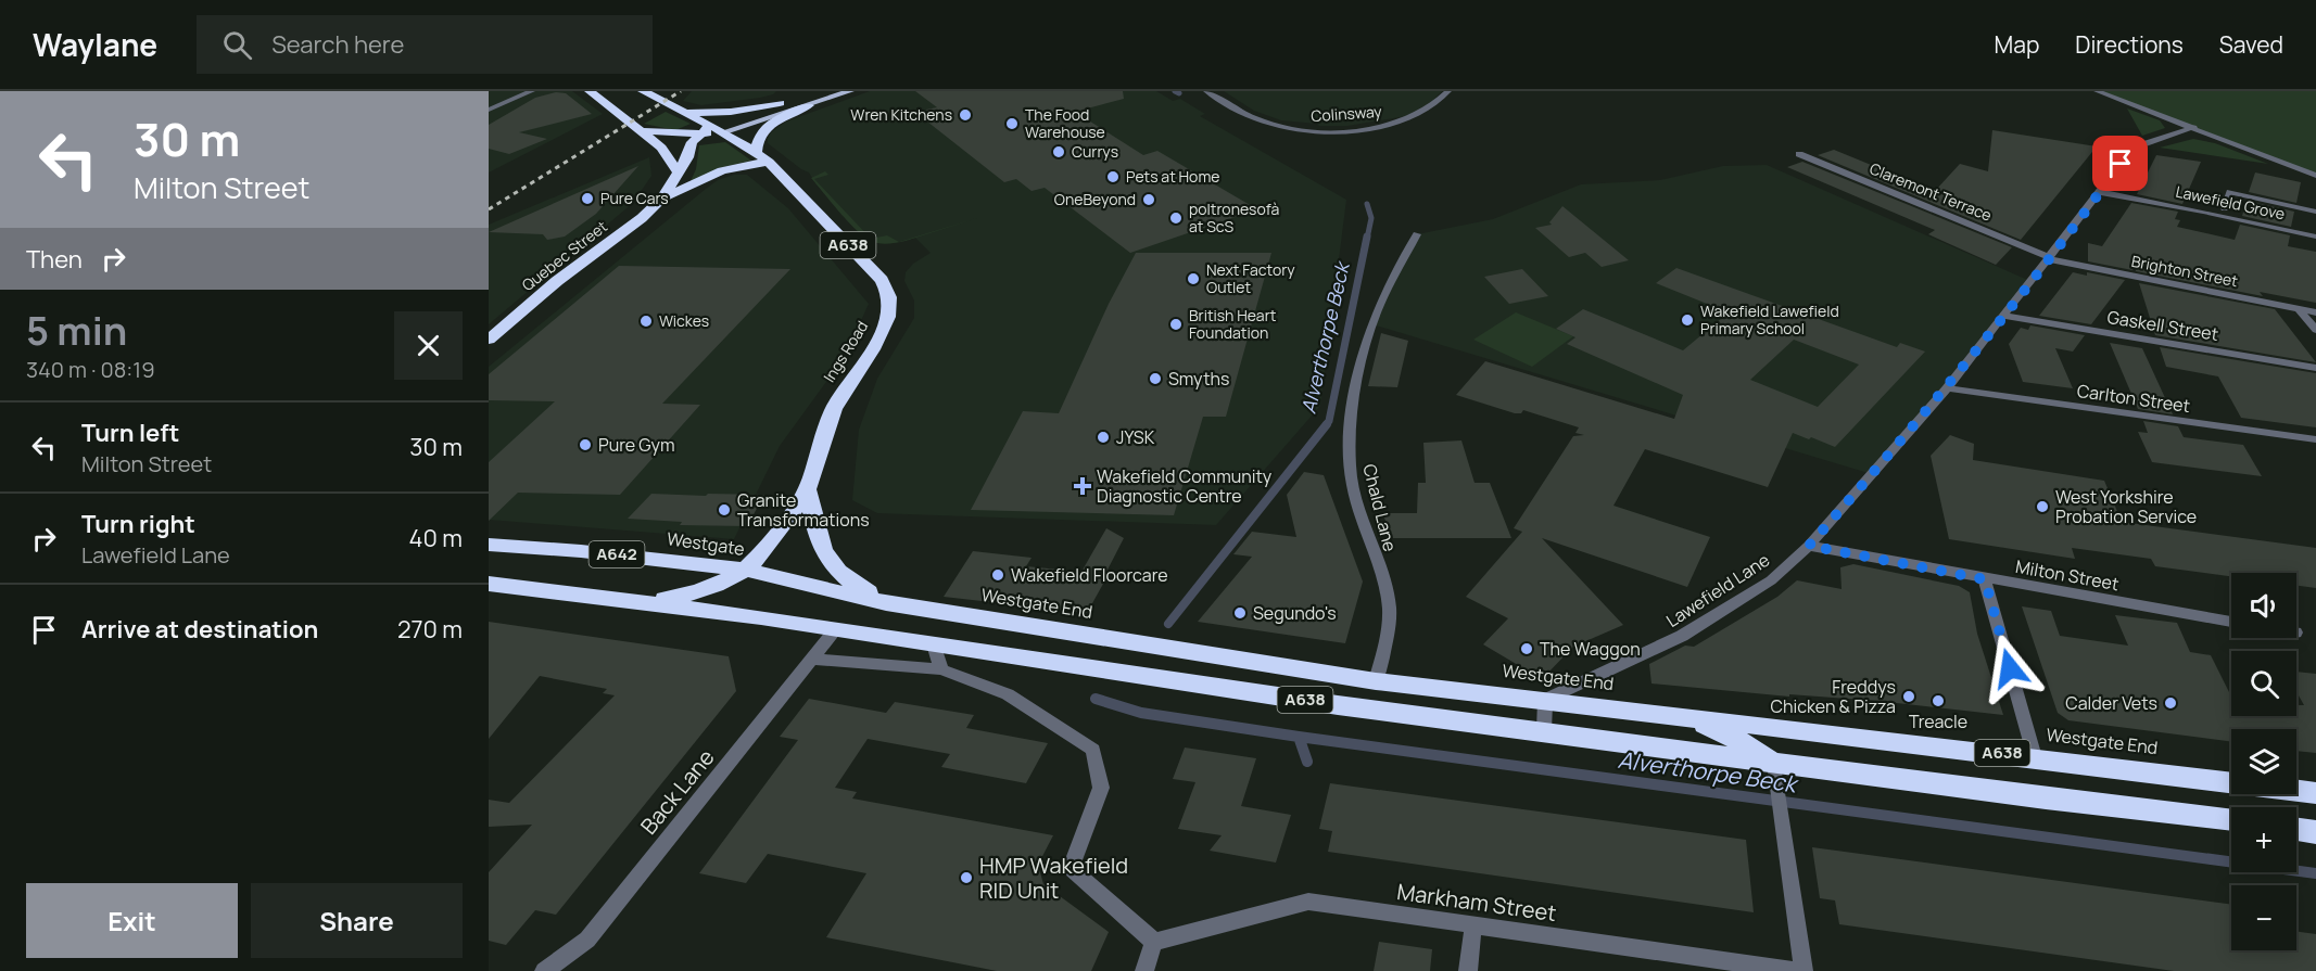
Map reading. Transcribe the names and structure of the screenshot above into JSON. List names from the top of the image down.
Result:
{
  "streets": {
    "highway": [
      "A638",
      "Quebec Street",
      "Ings Road",
      "Westgate",
      "A642",
      "Westgate End"
    ],
    "street": [
      "Colinsway",
      "Claremont Terrace",
      "Lawefield Grove",
      "Brighton Street",
      "Gaskell Street",
      "Carlton Street",
      "Chald Lane",
      "Milton Street",
      "Lawefield Lane",
      "Back Lane",
      "Markham Street"
    ]
  },
  "crossings": [
    ["Claremont Terrace", "Brighton Street"],
    ["Claremont Terrace", "Lawefield Lane"],
    ["Lawefield Grove", "Lawefield Lane"],
    ["A638", "Ings Road"],
    ["A638", "Westgate"],
    ["A638", "Westgate End"],
    ["A638", "Back Lane"],
    ["Quebec Street", "Ings Road"],
    ["Brighton Street", "Lawefield Lane"],
    ["Gaskell Street", "Lawefield Lane"],
    ["Ings Road", "Westgate"],
    ["Carlton Street", "Lawefield Lane"],
    ["Chald Lane", "Westgate End"],
    ["Westgate", "Westgate End"],
    ["Milton Street", "Lawefield Lane"],
    ["Lawefield Lane", "Westgate End"]
  ],
  "water": ["Alverthorpe Beck"],
  "places": {
    "other": [
      "Wren Kitchens",
      "The Food Warehouse",
      "Currys",
      "Pets at Home",
      "Pure Cars",
      "OneBeyond",
      "poltronesofà at ScS",
      "Next Factory Outlet",
      "Wakefield Lawefield Primary School",
      "Wickes",
      "British Heart Foundation",
      "Smyths",
      "JYSK",
      "Pure Gym",
      "West Yorkshire Probation Service",
      "Granite Transformations",
      "Wakefield Floorcare",
      "Segundo's",
      "The Waggon",
      "Freddys Chicken & Pizza",
      "Treacle",
      "Calder Vets",
      "HMP Wakefield RID Unit"
    ],
    "health": ["Wakefield Community Diagnostic Centre"]
  },
  "page": {
    "header": "Waylane",
    "search": "Search here",
    "nav": ["Map", "Directions", "Saved"],
    "turn": ["30 m", "Milton Street"],
    "then": "Then",
    "heading": ["5 min", "340 m · 08:19"],
    "list": [
      {
        "name": "Turn left",
        "note": "Milton Street",
        "value": "30 m"
      },
      {
        "name": "Turn right",
        "note": "Lawefield Lane",
        "value": "40 m"
      },
      {
        "name": "Arrive at destination",
        "value": "270 m"
      }
    ],
    "map_buttons": ["+", "−"],
    "buttons": ["Exit", "Share"]
  }
}
